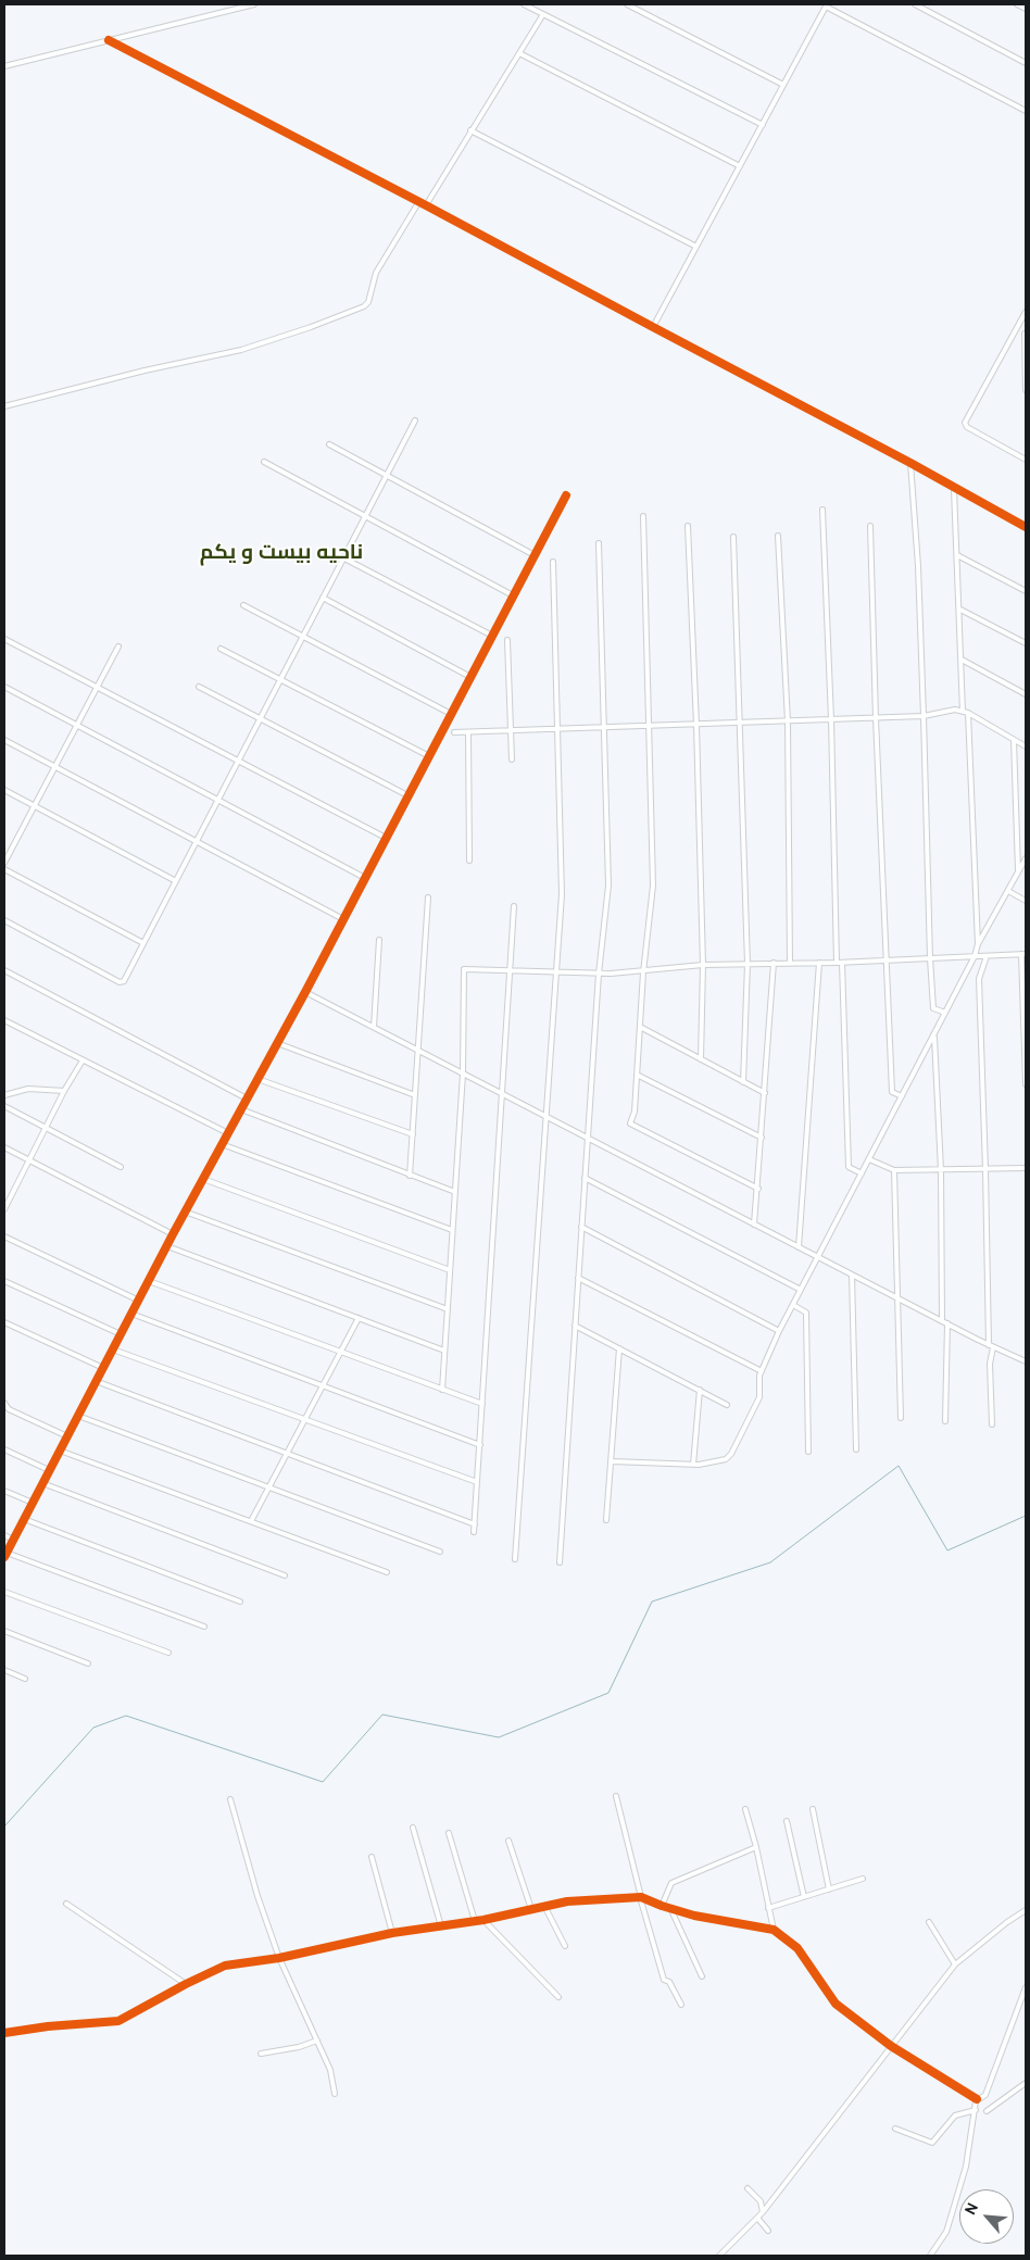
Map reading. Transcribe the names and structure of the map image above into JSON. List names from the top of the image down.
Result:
{
  "districts": ["ناحیه بیست و یکم"],
  "north": "top left"
}
